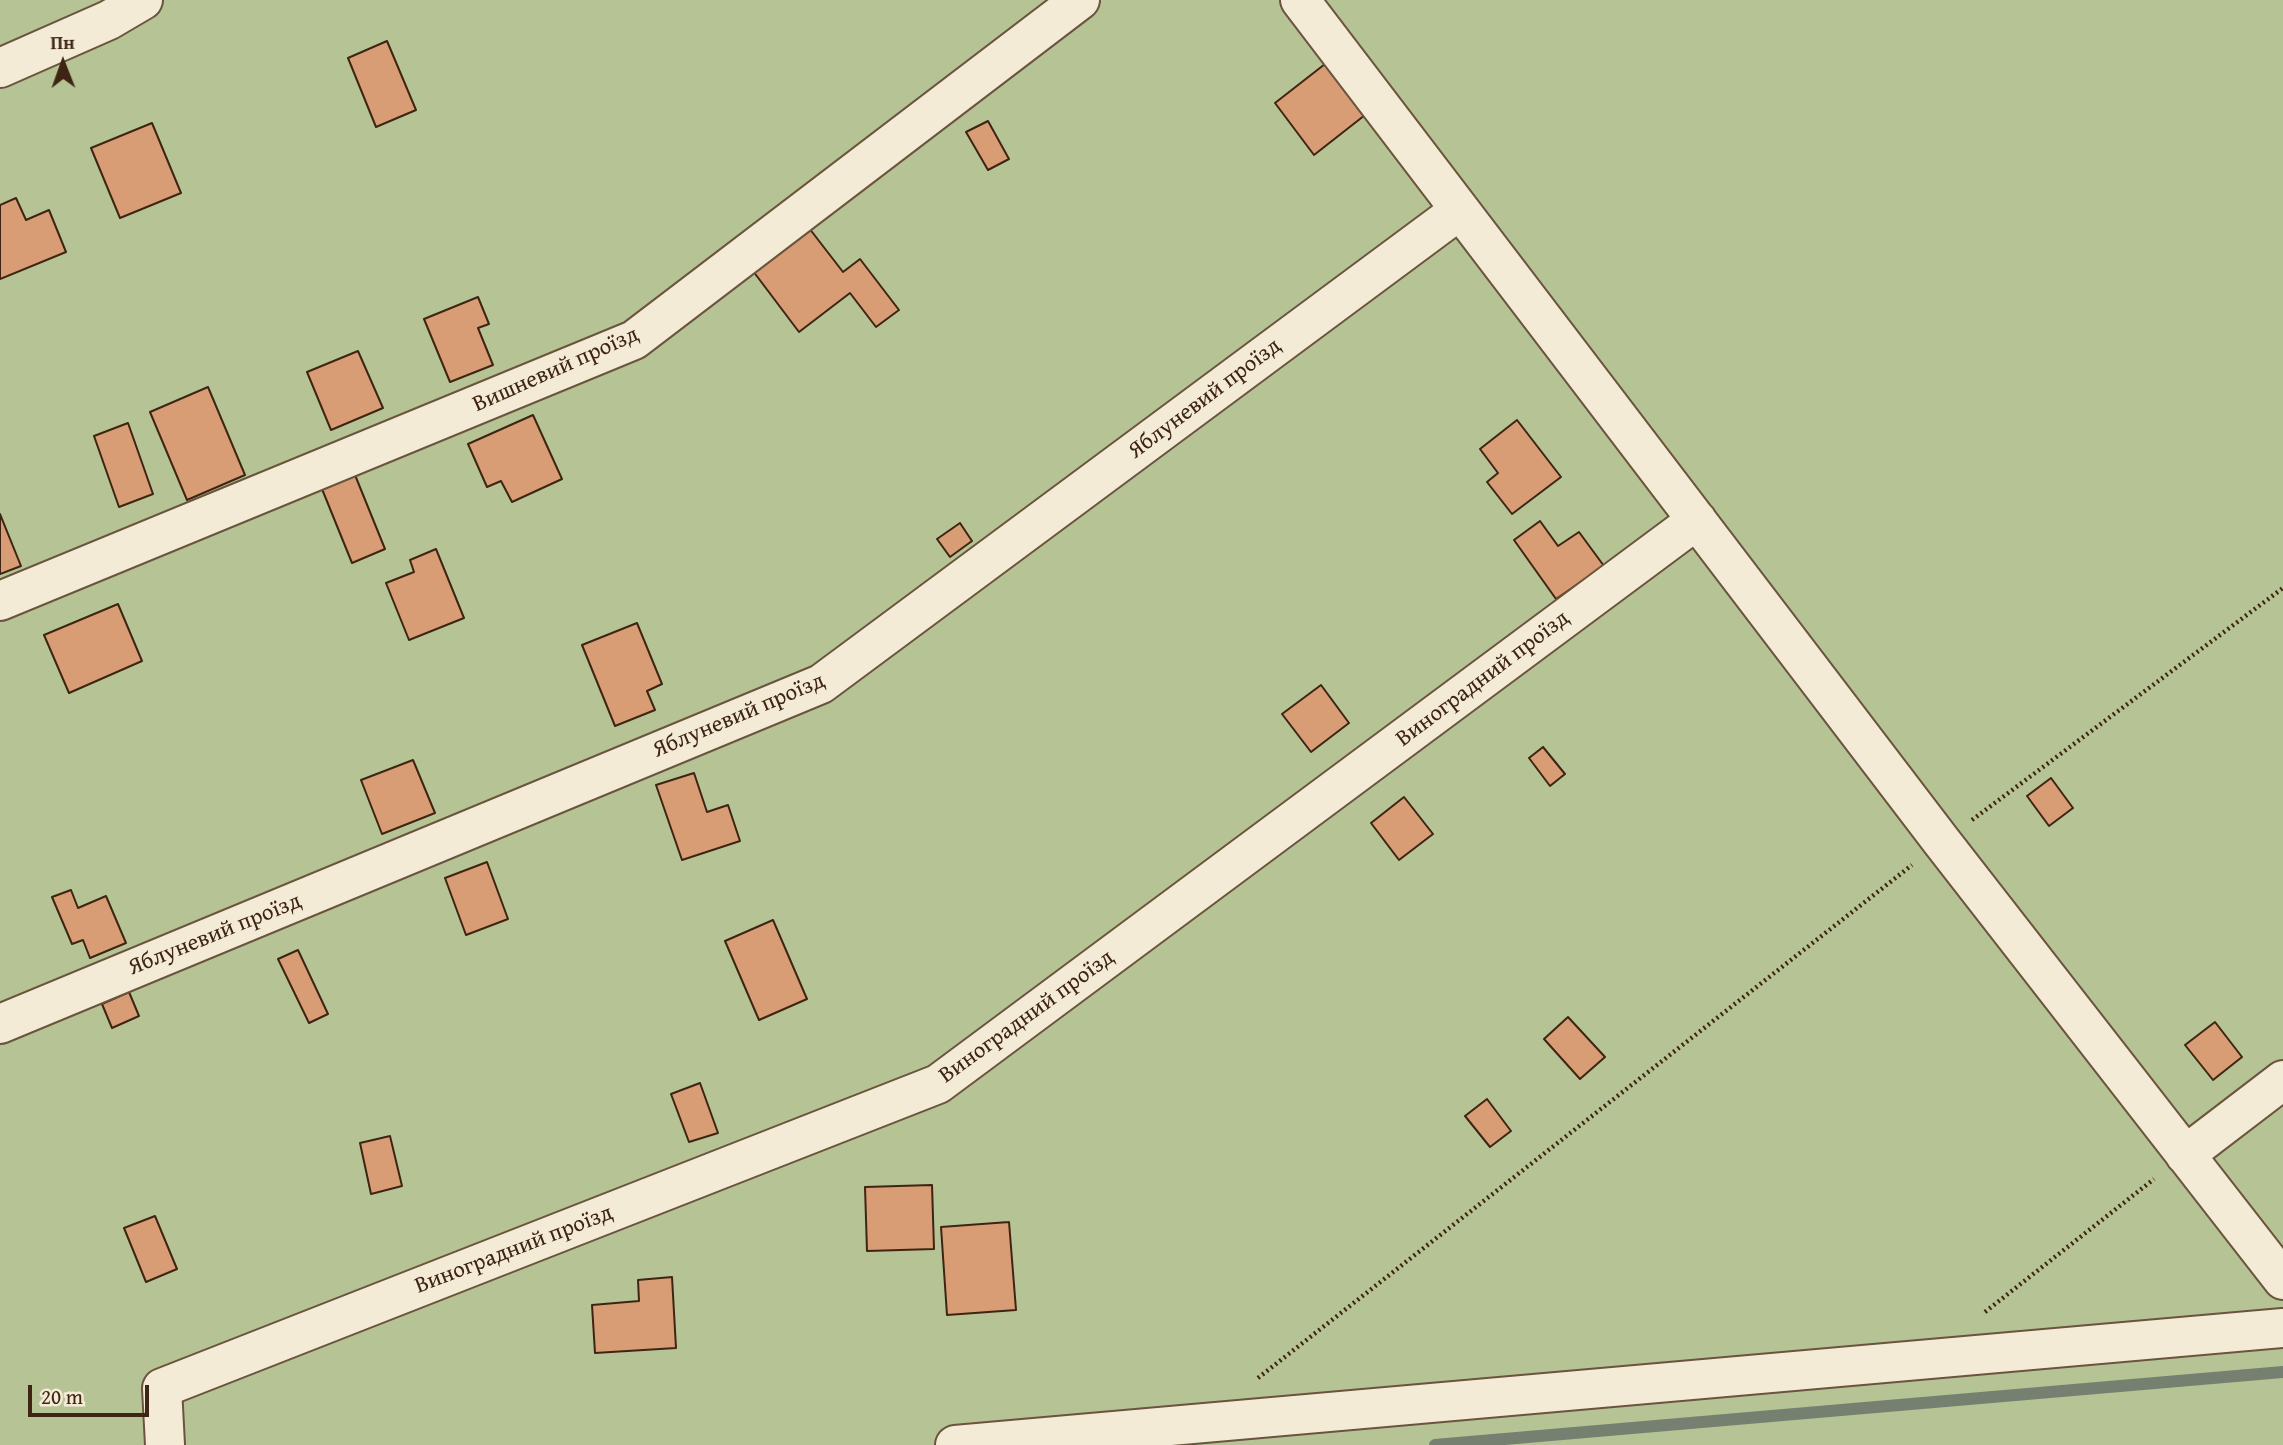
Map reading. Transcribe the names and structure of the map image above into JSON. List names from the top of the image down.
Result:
{
  "streets": {
    "street": ["Вишневий проїзд", "Яблуневий проїзд", "Виноградний проїзд"]
  },
  "scale_bar": "20 m",
  "north": "top"
}
